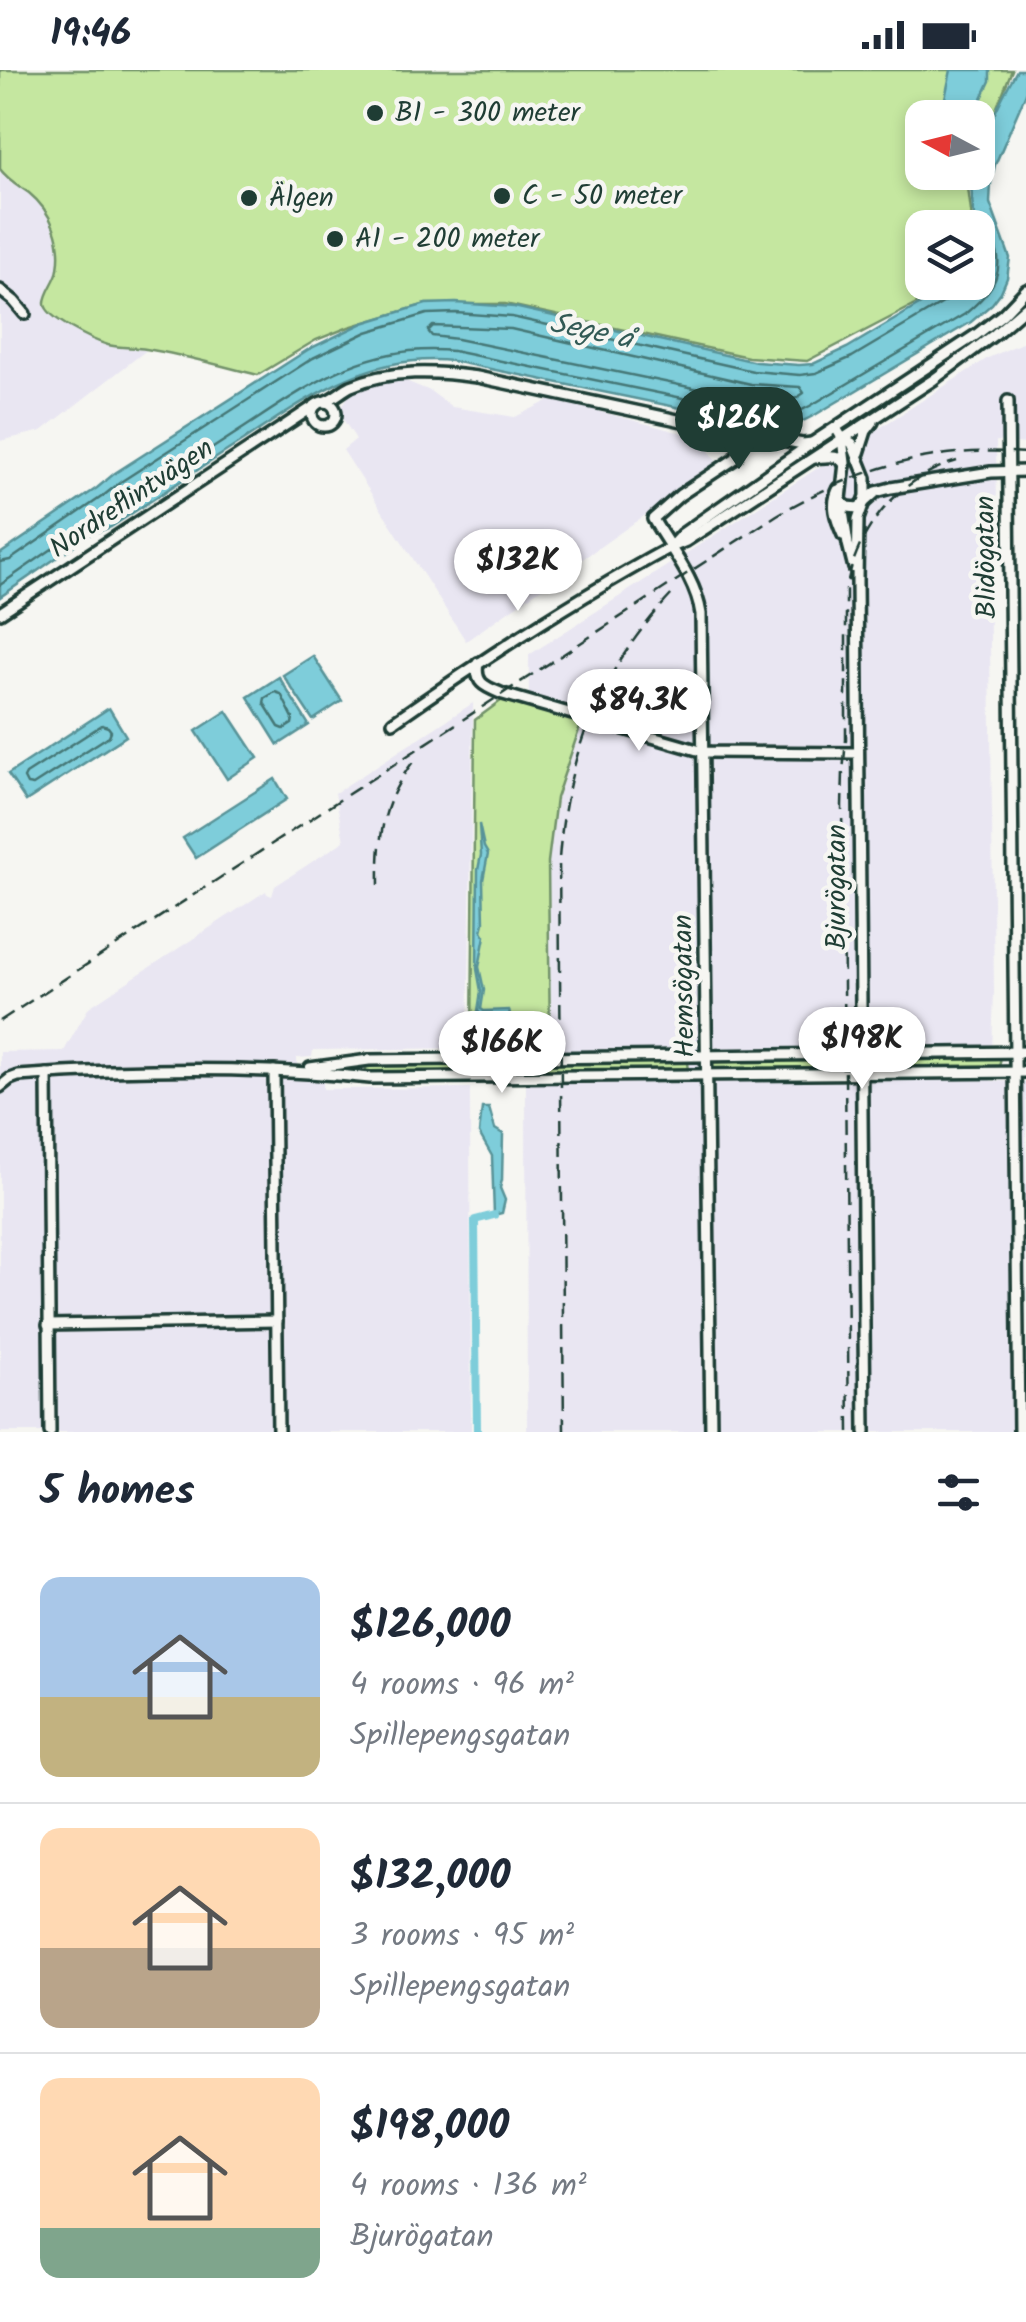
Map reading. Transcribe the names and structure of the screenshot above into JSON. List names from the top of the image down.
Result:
{
  "streets": {
    "street": [
      "Nordreflintvägen",
      "Blidögatan",
      "Bjurögatan",
      "Hemsögatan"
    ]
  },
  "crossings": [
    ["Nordreflintvägen", "Hemsögatan"]
  ],
  "water": ["Sege å"],
  "places": [
    "B1 - 300 meter",
    "C - 50 meter",
    "Älgen",
    "A1 - 200 meter"
  ],
  "north": "left",
  "page": {
    "status": "19:46",
    "price": [
      "$126K",
      "$132K",
      "$84.3K",
      "$198K",
      "$166K"
    ],
    "heading": "5 homes",
    "list": [
      {
        "name": "$126,000",
        "note": "4 rooms · 96 m² · Spillepengsgatan"
      },
      {
        "name": "$132,000",
        "note": "3 rooms · 95 m² · Spillepengsgatan"
      },
      {
        "name": "$198,000",
        "note": "4 rooms · 136 m² · Bjurögatan"
      }
    ]
  }
}
